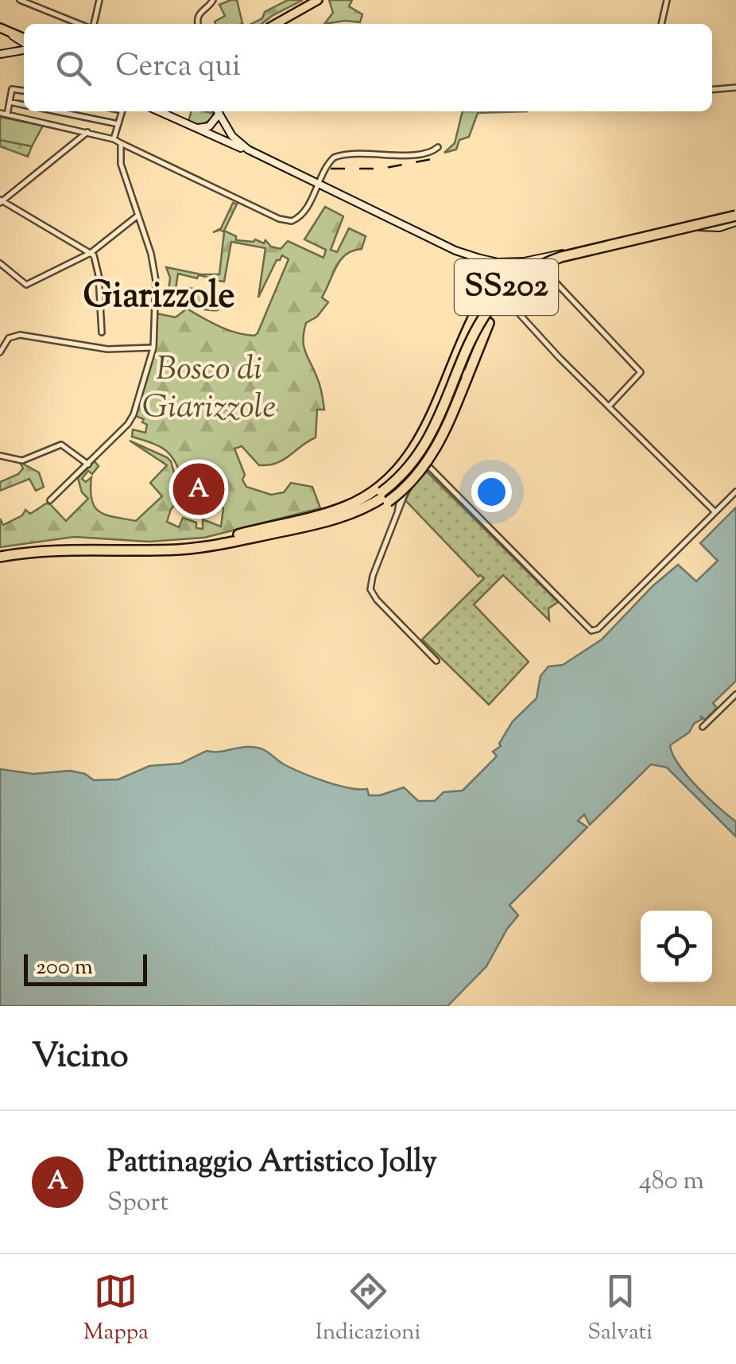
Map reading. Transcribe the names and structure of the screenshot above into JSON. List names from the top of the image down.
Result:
{
  "streets": {
    "highway": ["SS202"]
  },
  "districts": ["Giarizzole"],
  "parks": ["Bosco di Giarizzole"],
  "scale_bar": "200 m",
  "page": {
    "search": "Cerca qui",
    "pins": "A",
    "scale": "200 m",
    "heading": "Vicino",
    "list": [
      {
        "mark": "A",
        "name": "Pattinaggio Artistico Jolly",
        "note": "Sport",
        "value": "480 m"
      }
    ],
    "nav": ["Mappa", "Indicazioni", "Salvati"]
  }
}
